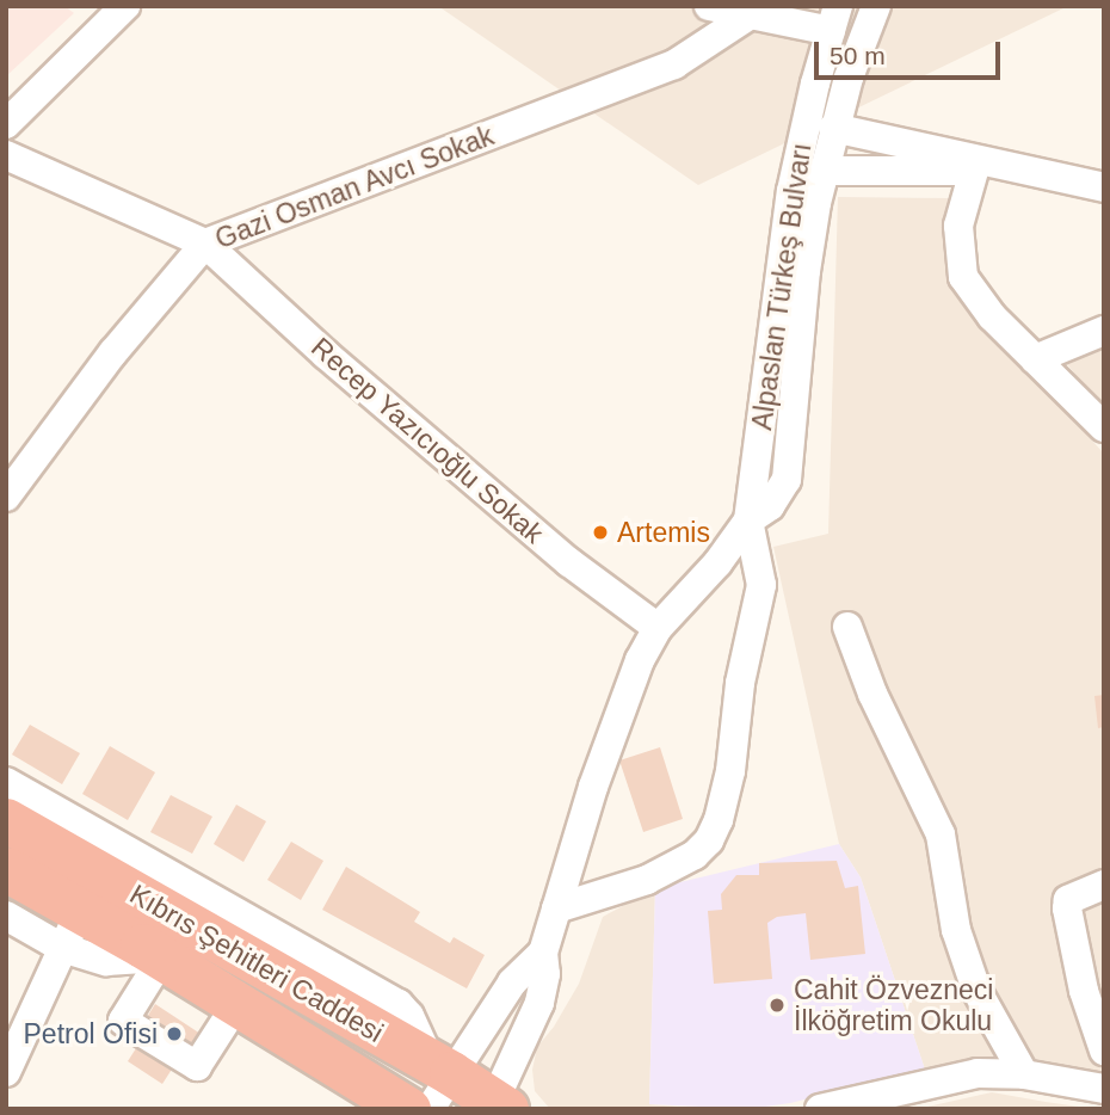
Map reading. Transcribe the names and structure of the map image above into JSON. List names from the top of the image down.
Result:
{
  "streets": {
    "highway": ["Kıbrıs Şehitleri Caddesi"],
    "street": ["Gazi Osman Avcı Sokak", "Alpaslan Türkeş Bulvarı", "Recep Yazıcıoğlu Sokak"]
  },
  "crossings": [
    ["Gazi Osman Avcı Sokak", "Recep Yazıcıoğlu Sokak"],
    ["Alpaslan Türkeş Bulvarı", "Recep Yazıcıoğlu Sokak"],
    ["Alpaslan Türkeş Bulvarı", "Kıbrıs Şehitleri Caddesi"]
  ],
  "places": ["Artemis", "Cahit Özvezneci İlköğretim Okulu", "Petrol Ofisi"],
  "scale_bar": "50 m"
}
